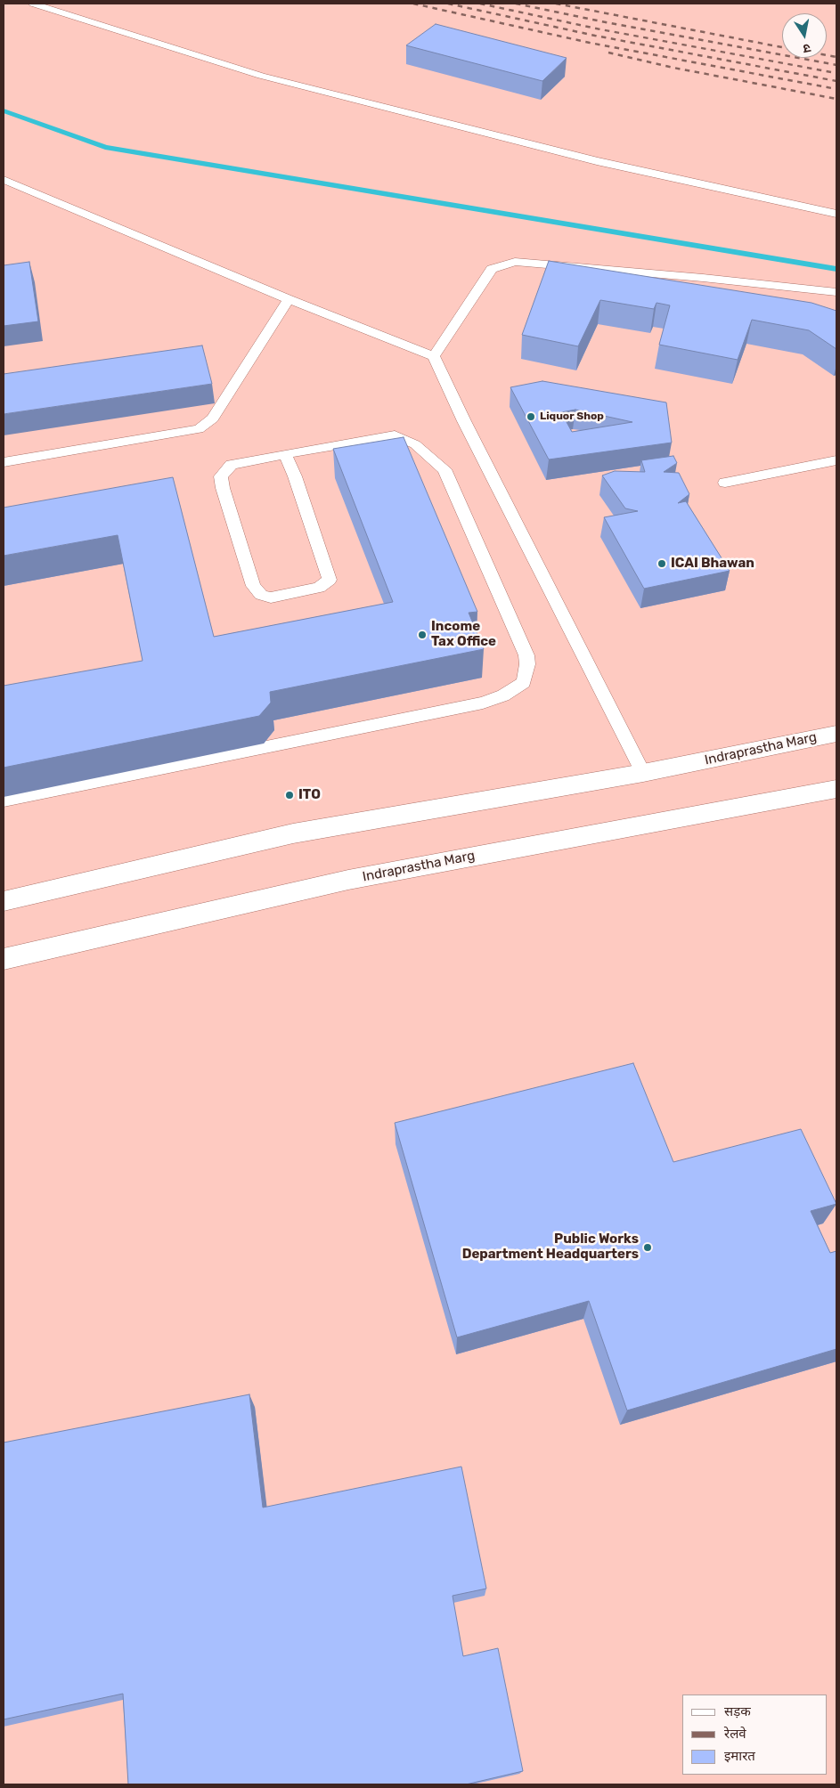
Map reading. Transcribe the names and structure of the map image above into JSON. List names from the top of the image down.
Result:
{
  "streets": {
    "main road": ["Indraprastha Marg"]
  },
  "places": [
    "Liquor Shop",
    "ICAI Bhawan",
    "Income Tax Office",
    "ITO",
    "Public Works Department Headquarters"
  ],
  "legend": ["सड़क", "रेलवे", "इमारत"],
  "north": "bottom"
}
